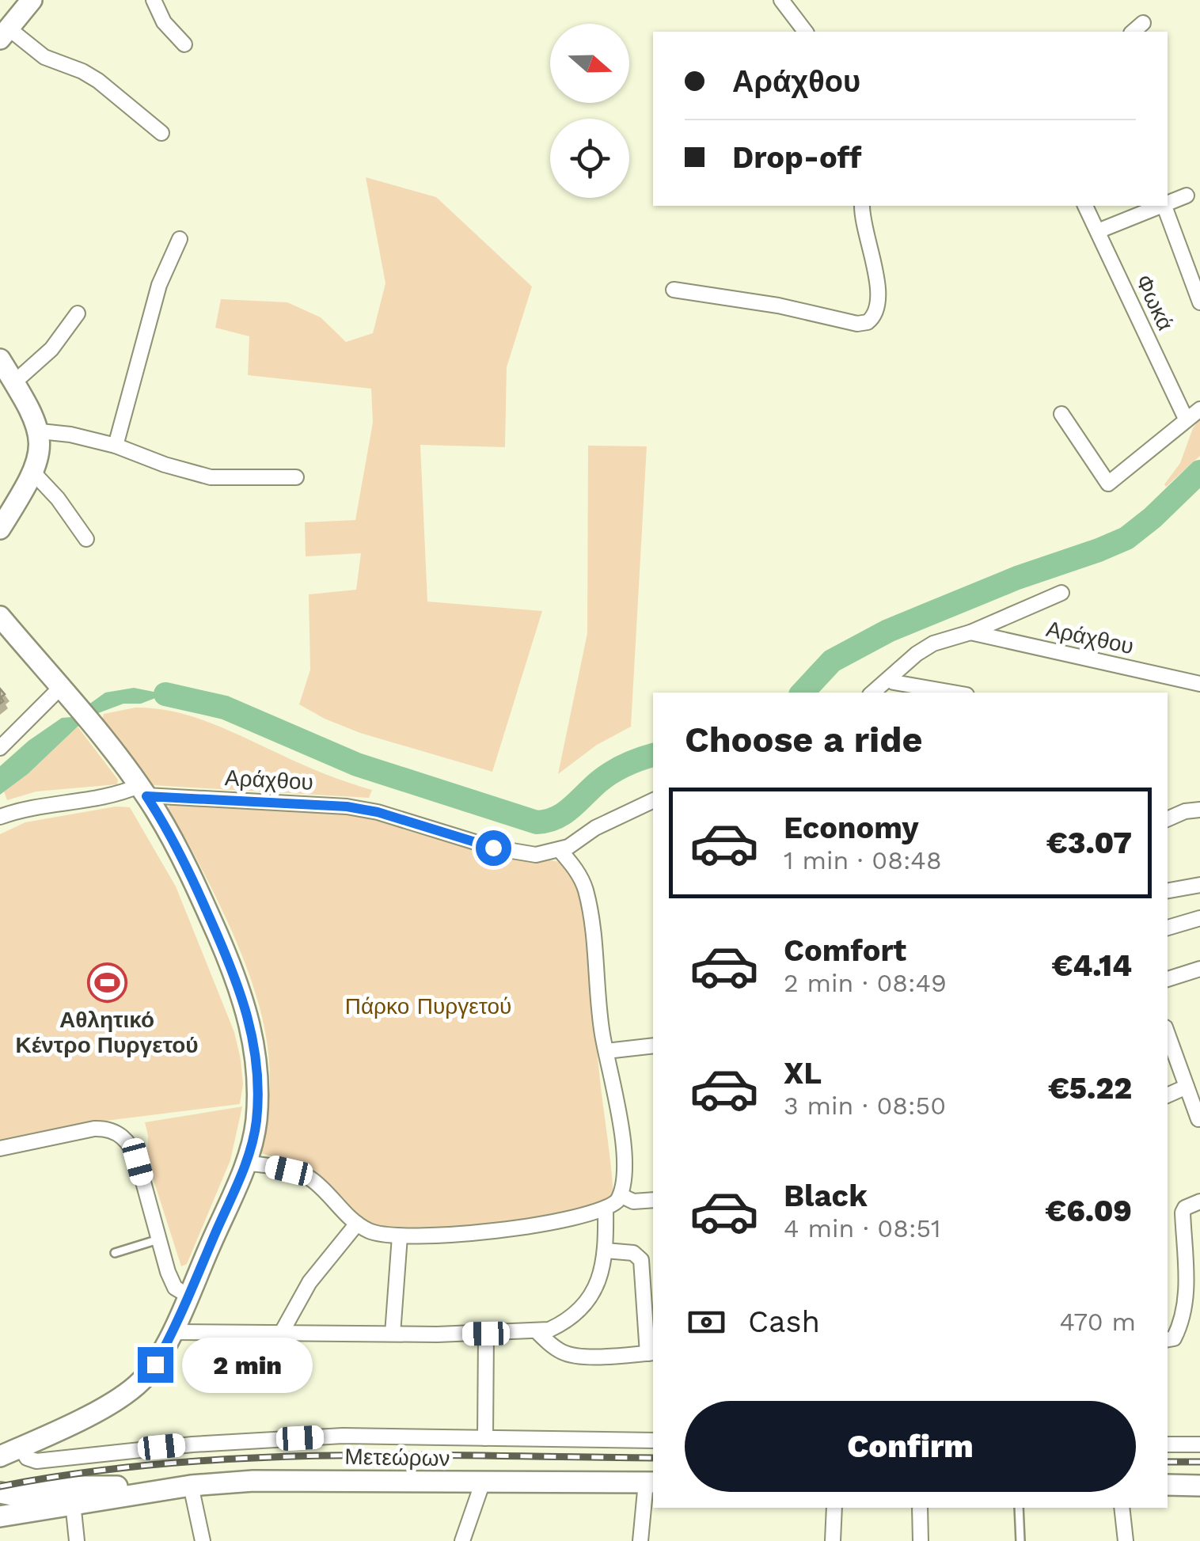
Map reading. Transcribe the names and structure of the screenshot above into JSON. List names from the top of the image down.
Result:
{
  "streets": {
    "street": ["Φωκά", "Αράχθου", "Μετεώρων"]
  },
  "parks": ["Πάρκο Πυργετού"],
  "places": {
    "sports": ["Αθλητικό Κέντρο Πυργετού"]
  },
  "north": "right",
  "page": {
    "banner": ["Αράχθου", "Drop-off"],
    "heading": "Choose a ride",
    "list": [
      {
        "name": "Economy",
        "note": "1 min · 08:48",
        "value": "€3.07"
      },
      {
        "name": "Comfort",
        "note": "2 min · 08:49",
        "value": "€4.14"
      },
      {
        "name": "XL",
        "note": "3 min · 08:50",
        "value": "€5.22"
      },
      {
        "name": "Black",
        "note": "4 min · 08:51",
        "value": "€6.09"
      }
    ],
    "pay": ["Cash", "470 m"],
    "bubble": "2 min",
    "buttons": "Confirm"
  }
}
